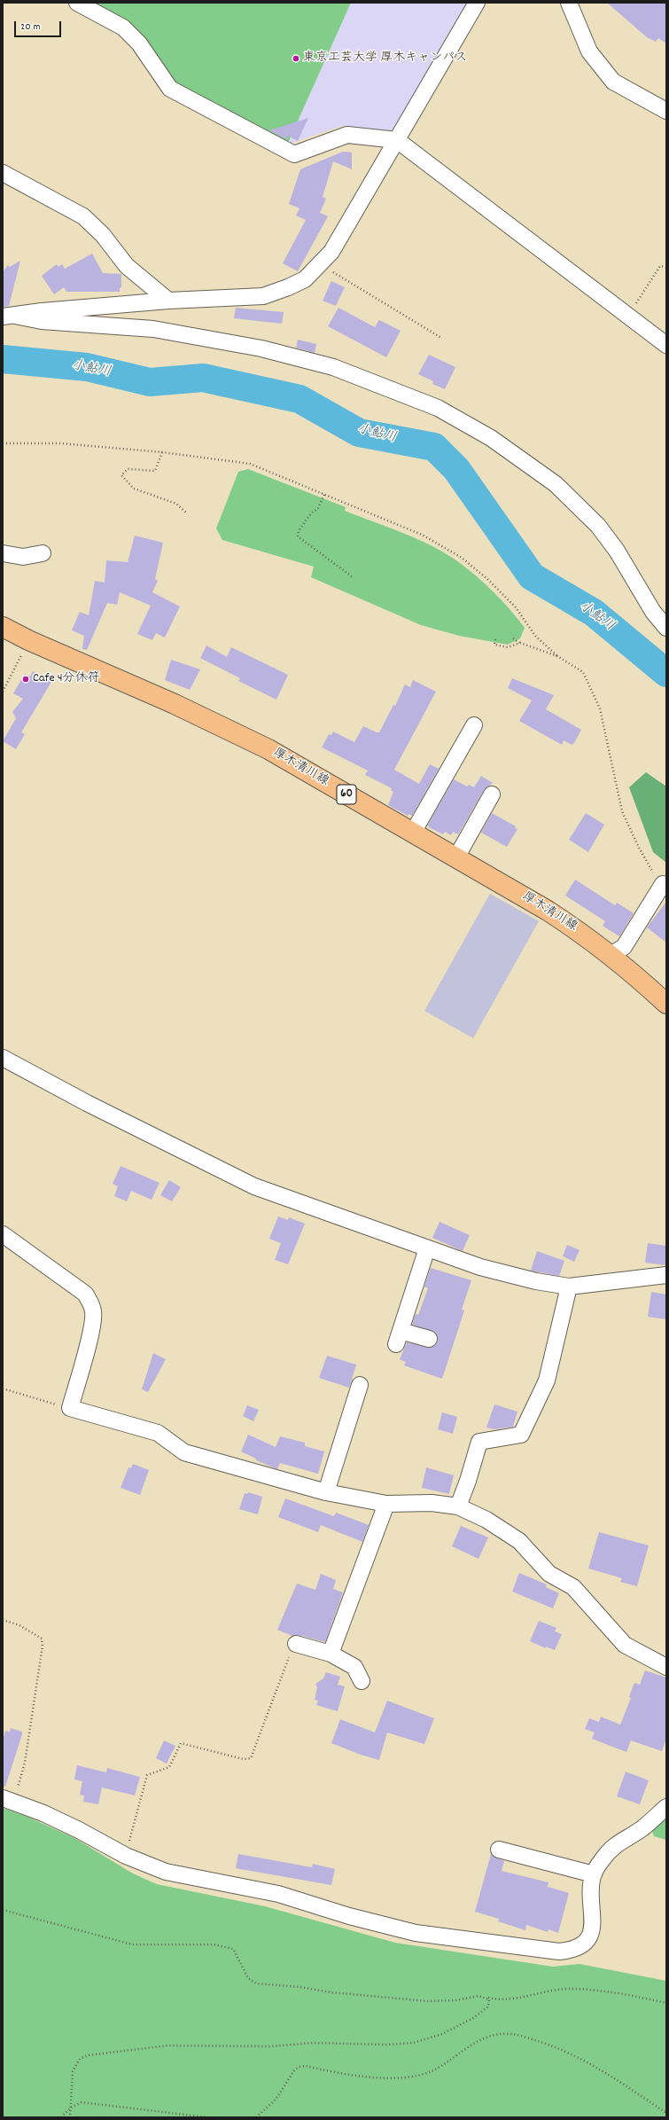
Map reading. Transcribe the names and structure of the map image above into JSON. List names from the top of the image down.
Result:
{
  "streets": {
    "main road": ["厚木清川線", "60"]
  },
  "water": ["小鮎川"],
  "places": ["東京工芸大学 厚木キャンパス", "Cafe 4分休符"],
  "scale_bar": "20 m"
}
